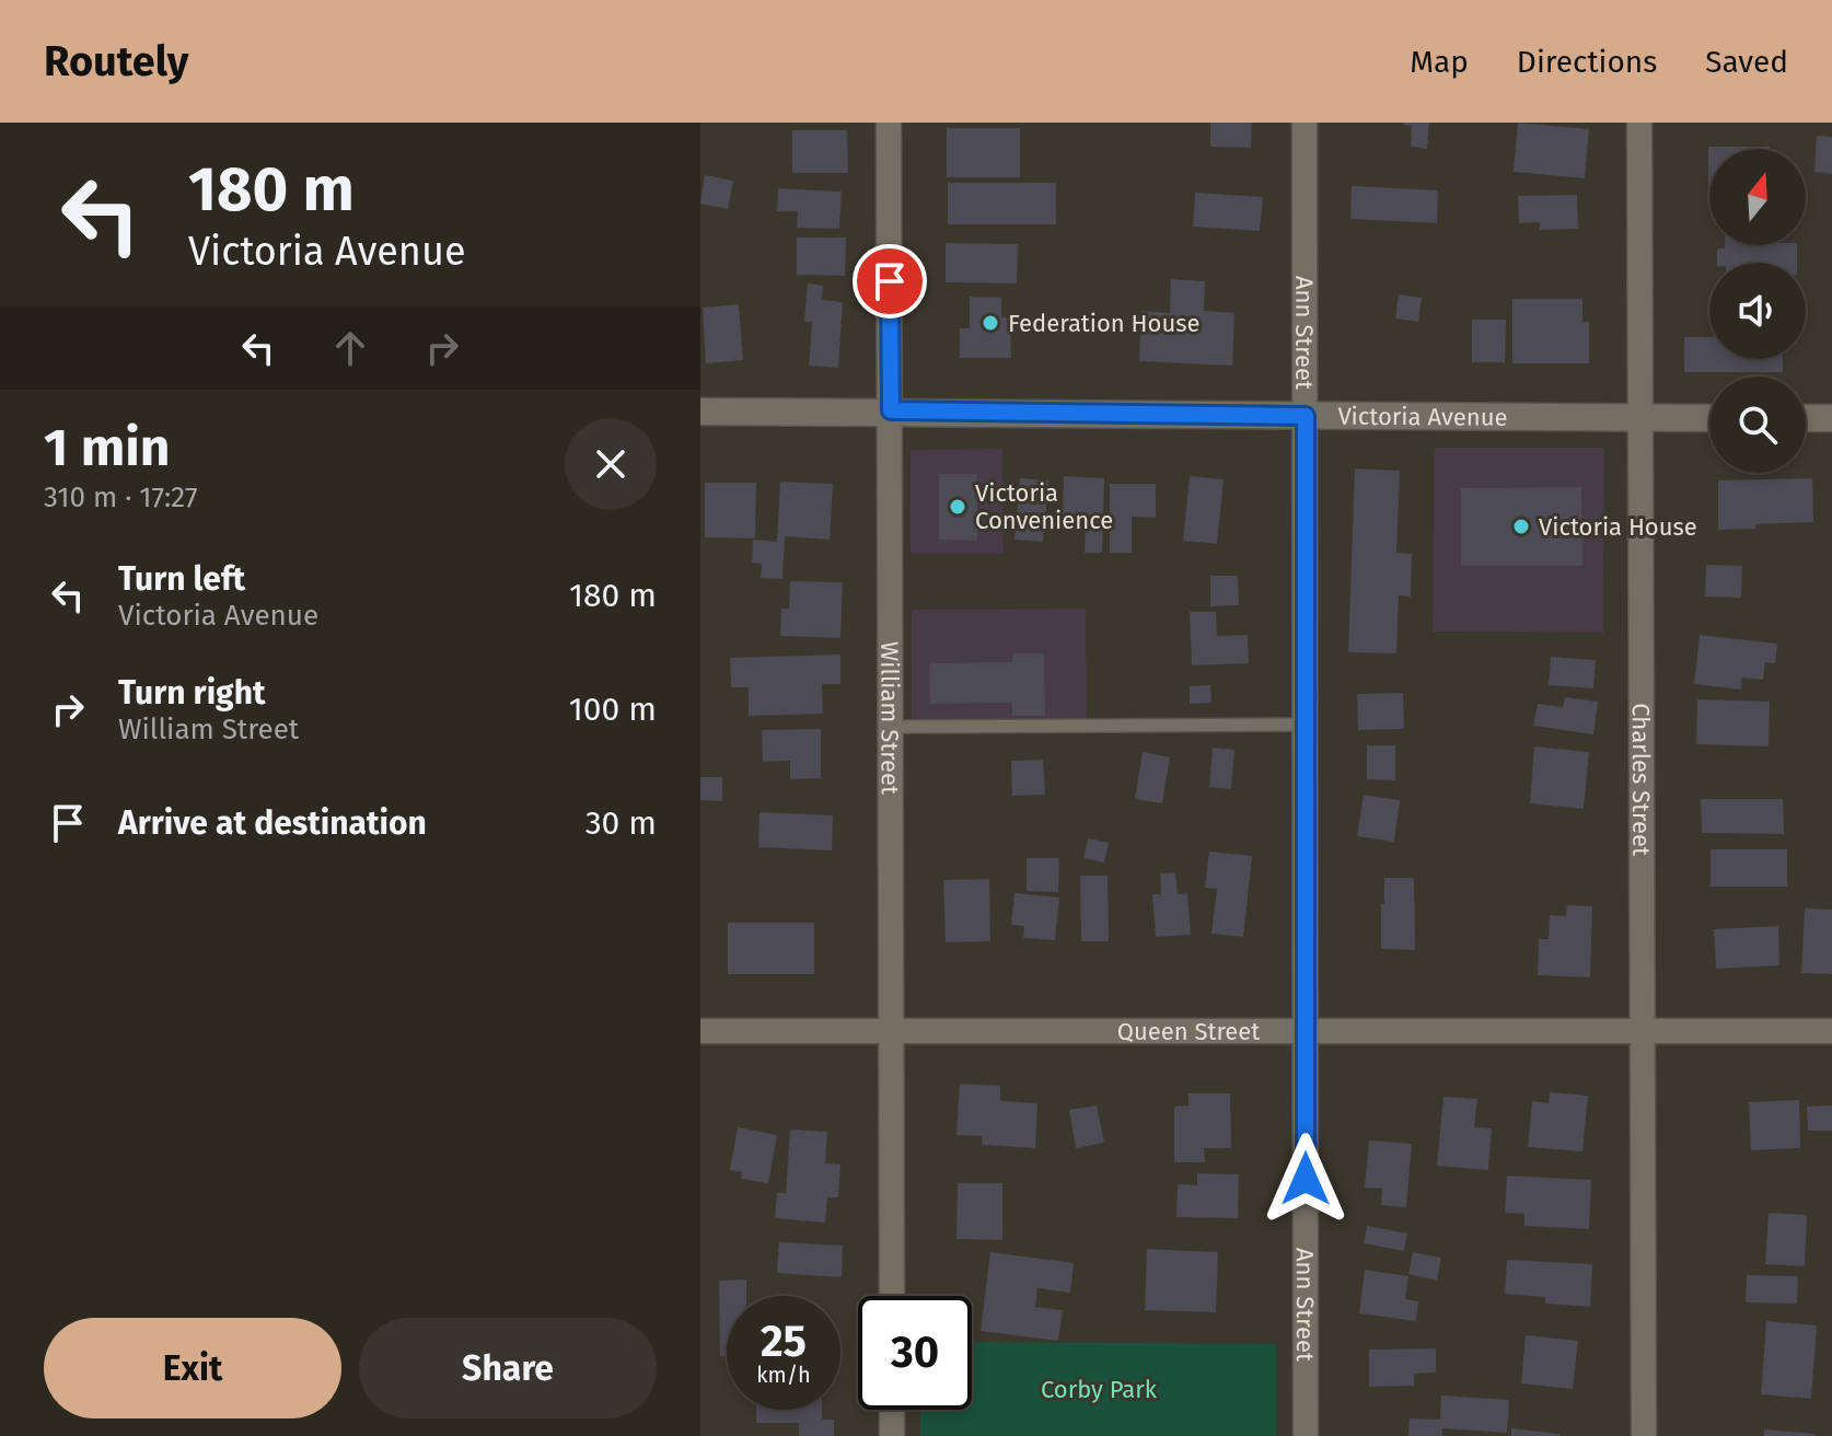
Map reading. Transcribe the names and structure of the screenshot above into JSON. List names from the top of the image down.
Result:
{
  "streets": {
    "street": [
      "Ann Street",
      "Victoria Avenue",
      "William Street",
      "Charles Street",
      "Queen Street"
    ]
  },
  "crossings": [
    ["Ann Street", "Victoria Avenue"],
    ["Ann Street", "Queen Street"],
    ["Victoria Avenue", "William Street"],
    ["Victoria Avenue", "Charles Street"],
    ["William Street", "Queen Street"],
    ["Charles Street", "Queen Street"]
  ],
  "parks": ["Corby Park"],
  "places": ["Federation House", "Victoria Convenience", "Victoria House"],
  "north": "top",
  "page": {
    "header": "Routely",
    "nav": ["Map", "Directions", "Saved"],
    "turn": ["180 m", "Victoria Avenue"],
    "heading": ["1 min", "310 m · 17:27"],
    "list": [
      {
        "name": "Turn left",
        "note": "Victoria Avenue",
        "value": "180 m"
      },
      {
        "name": "Turn right",
        "note": "William Street",
        "value": "100 m"
      },
      {
        "name": "Arrive at destination",
        "value": "30 m"
      }
    ],
    "speed": "25 km/h",
    "limit": "30",
    "buttons": ["Exit", "Share"]
  }
}
